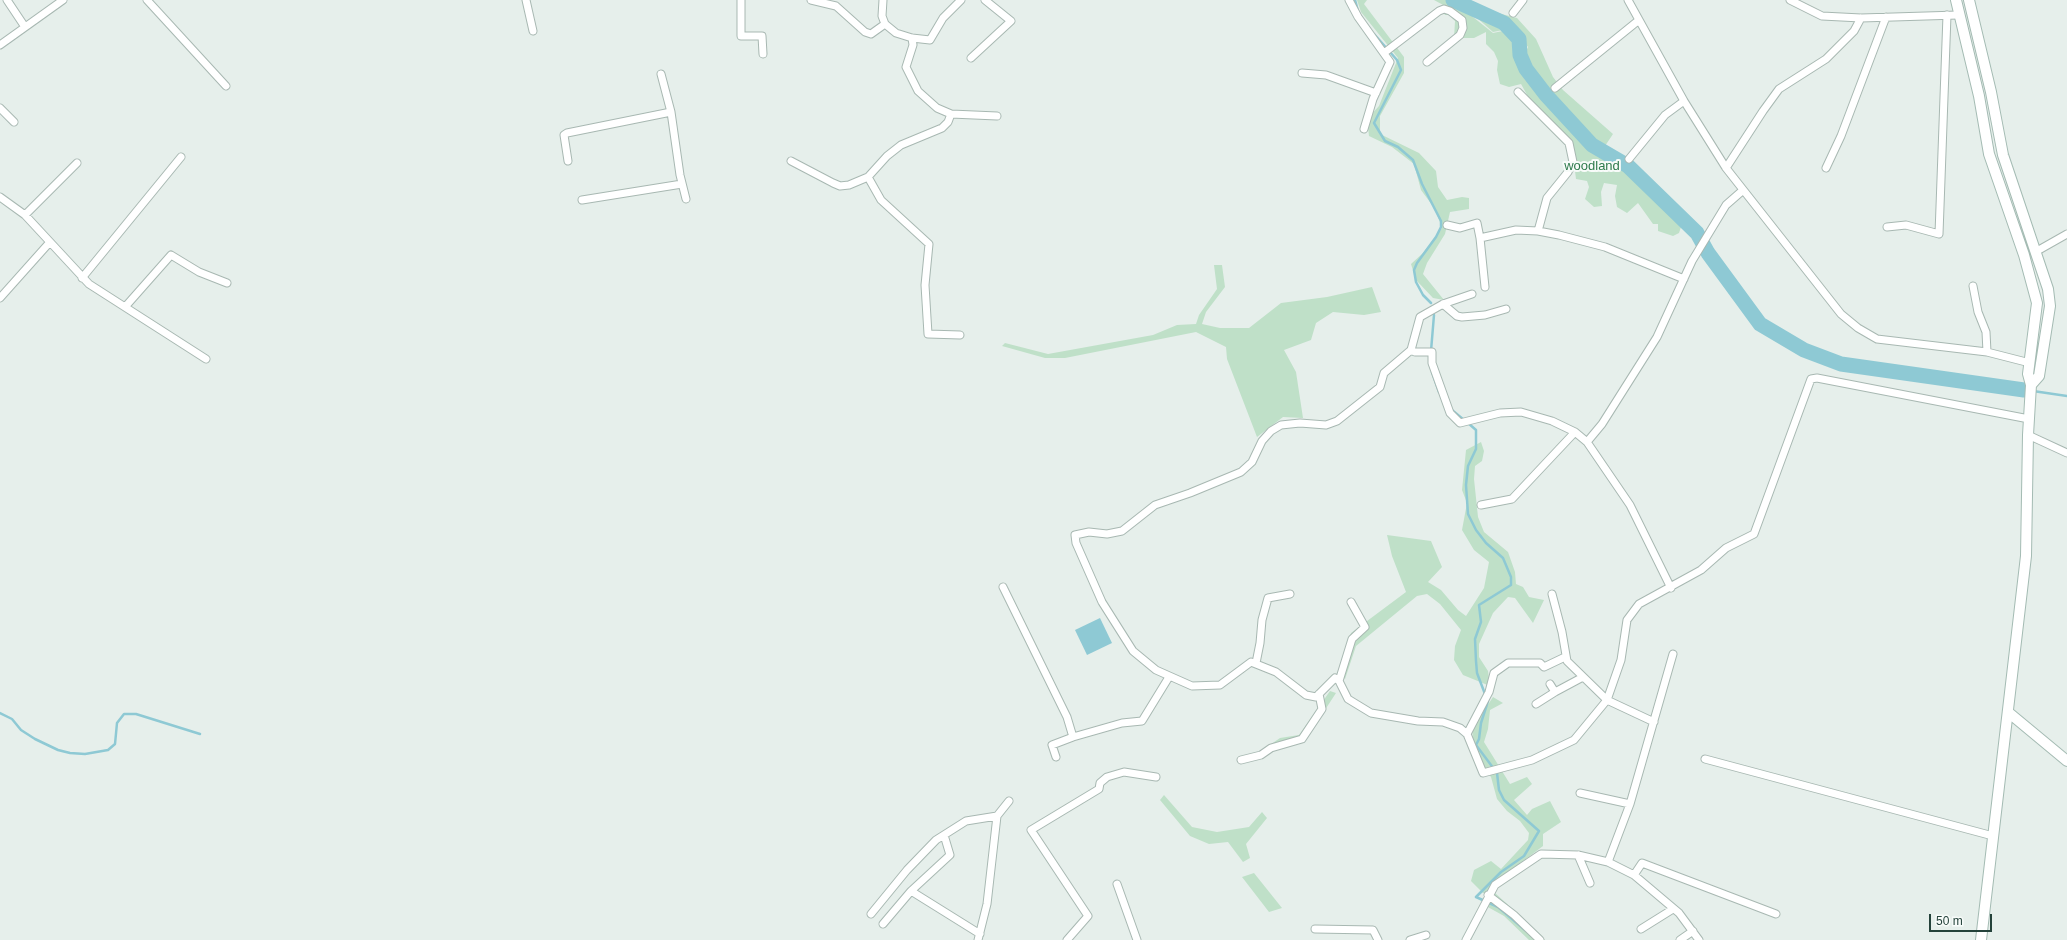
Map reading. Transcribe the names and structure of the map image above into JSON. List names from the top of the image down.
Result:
{
  "parks": ["woodland"],
  "scale_bar": "50 m"
}
